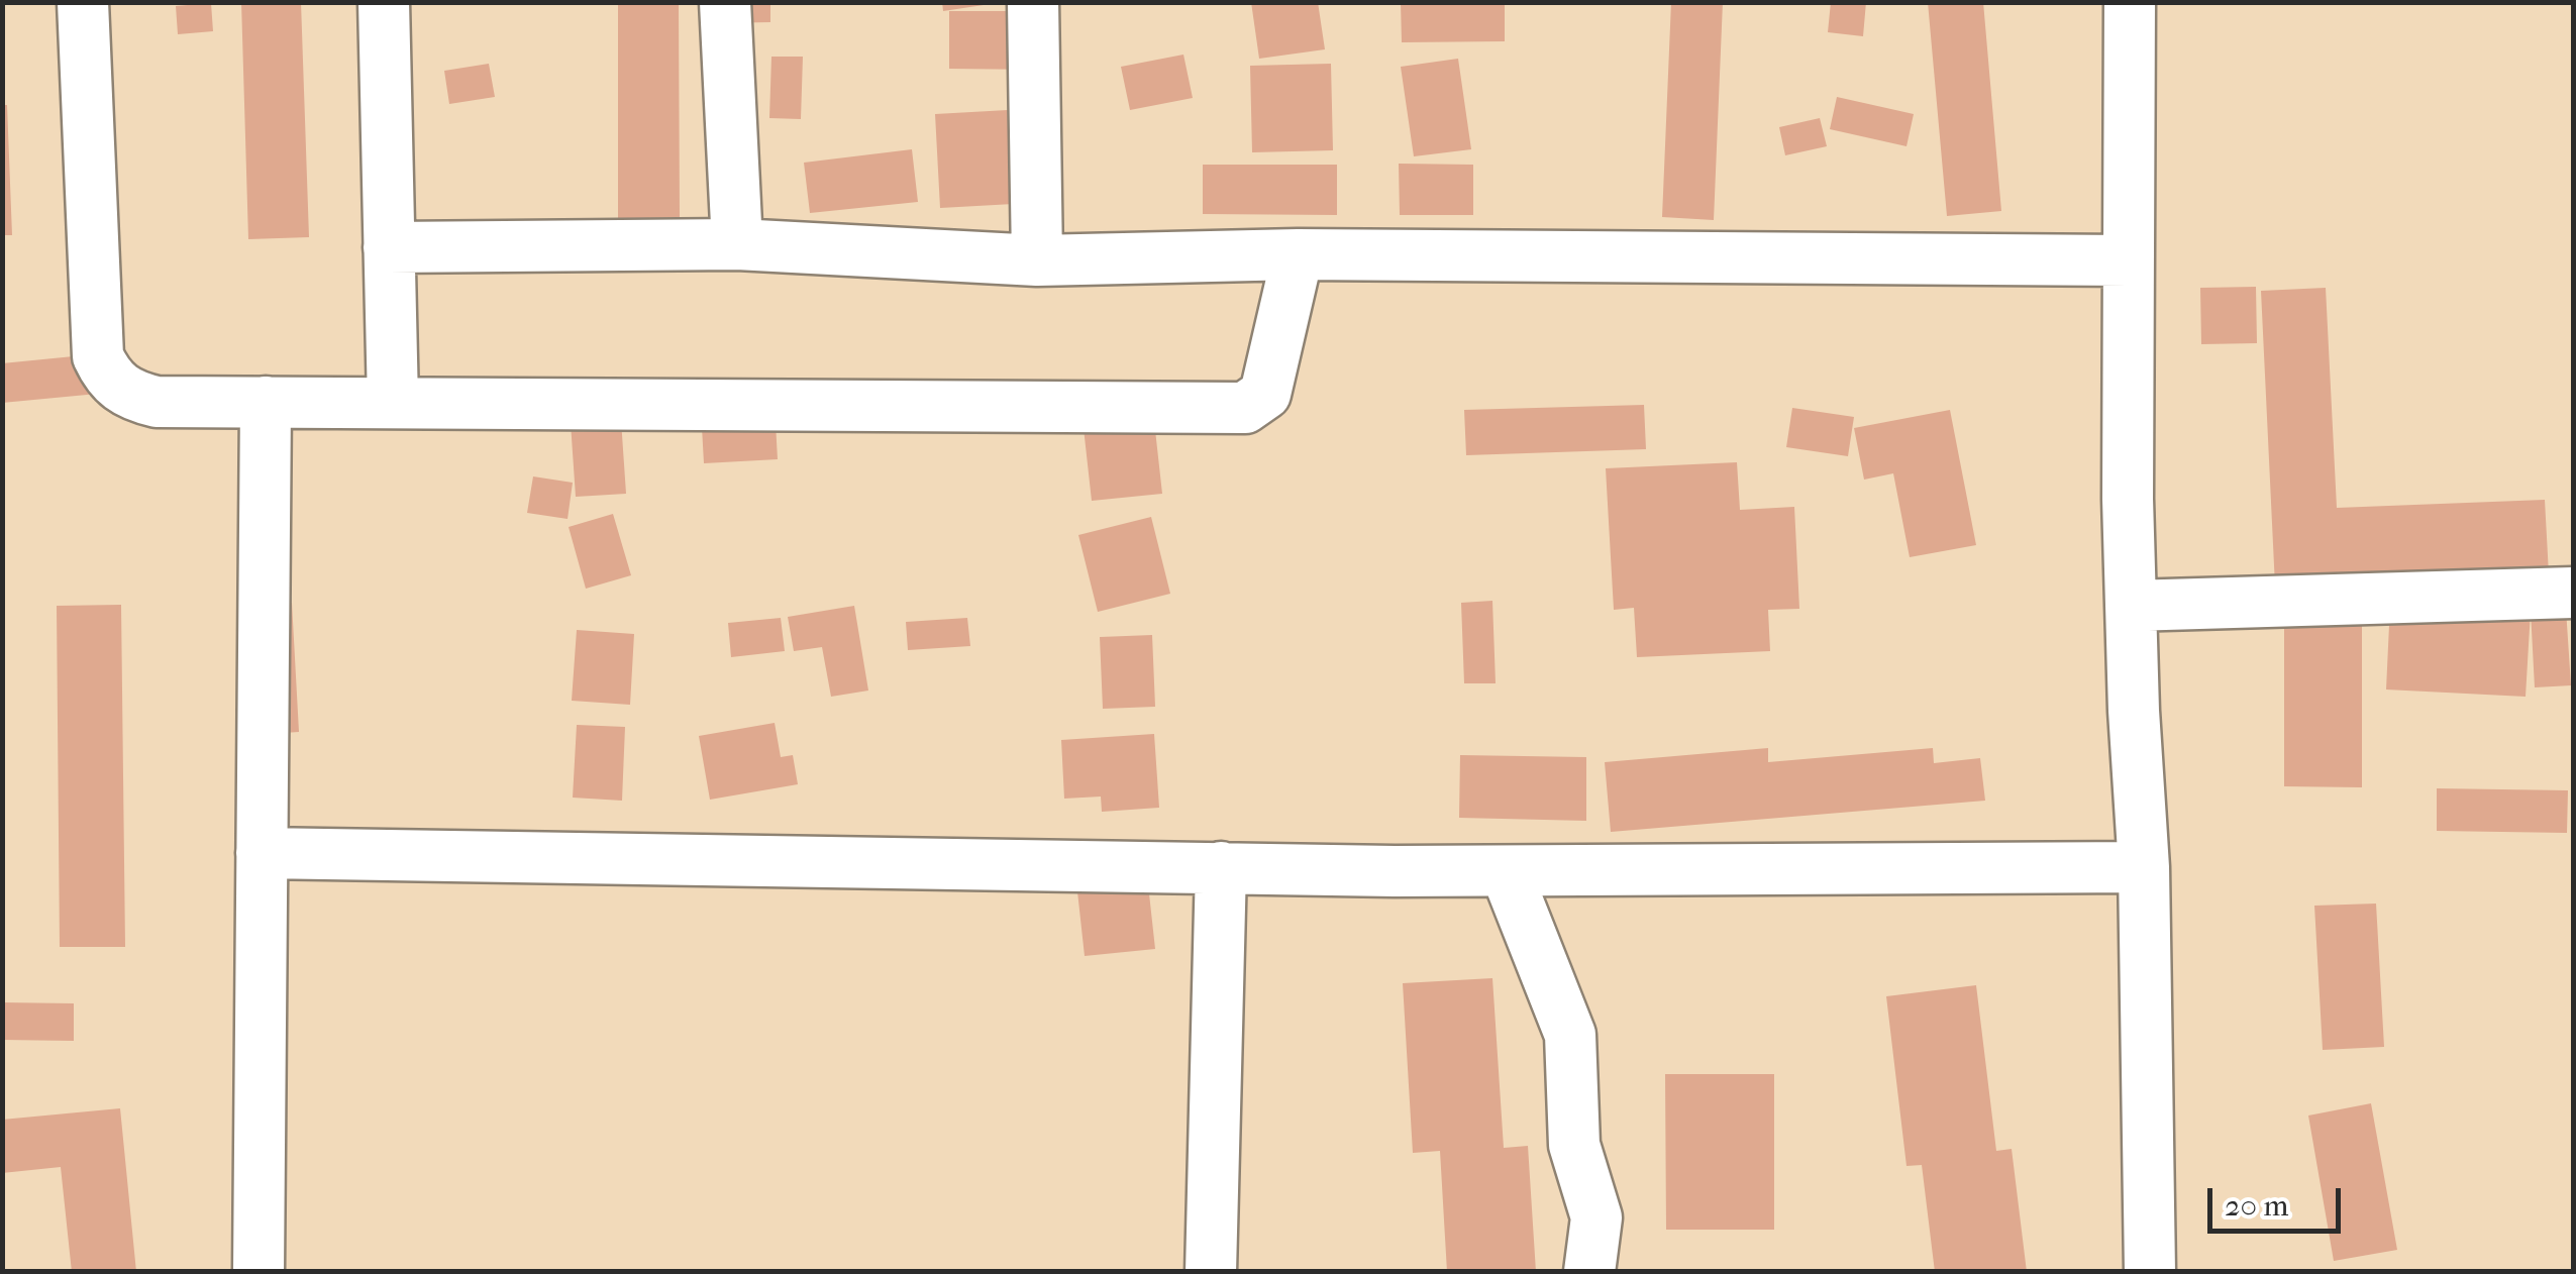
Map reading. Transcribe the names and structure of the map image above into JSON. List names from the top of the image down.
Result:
{
  "scale_bar": "20 m"
}
